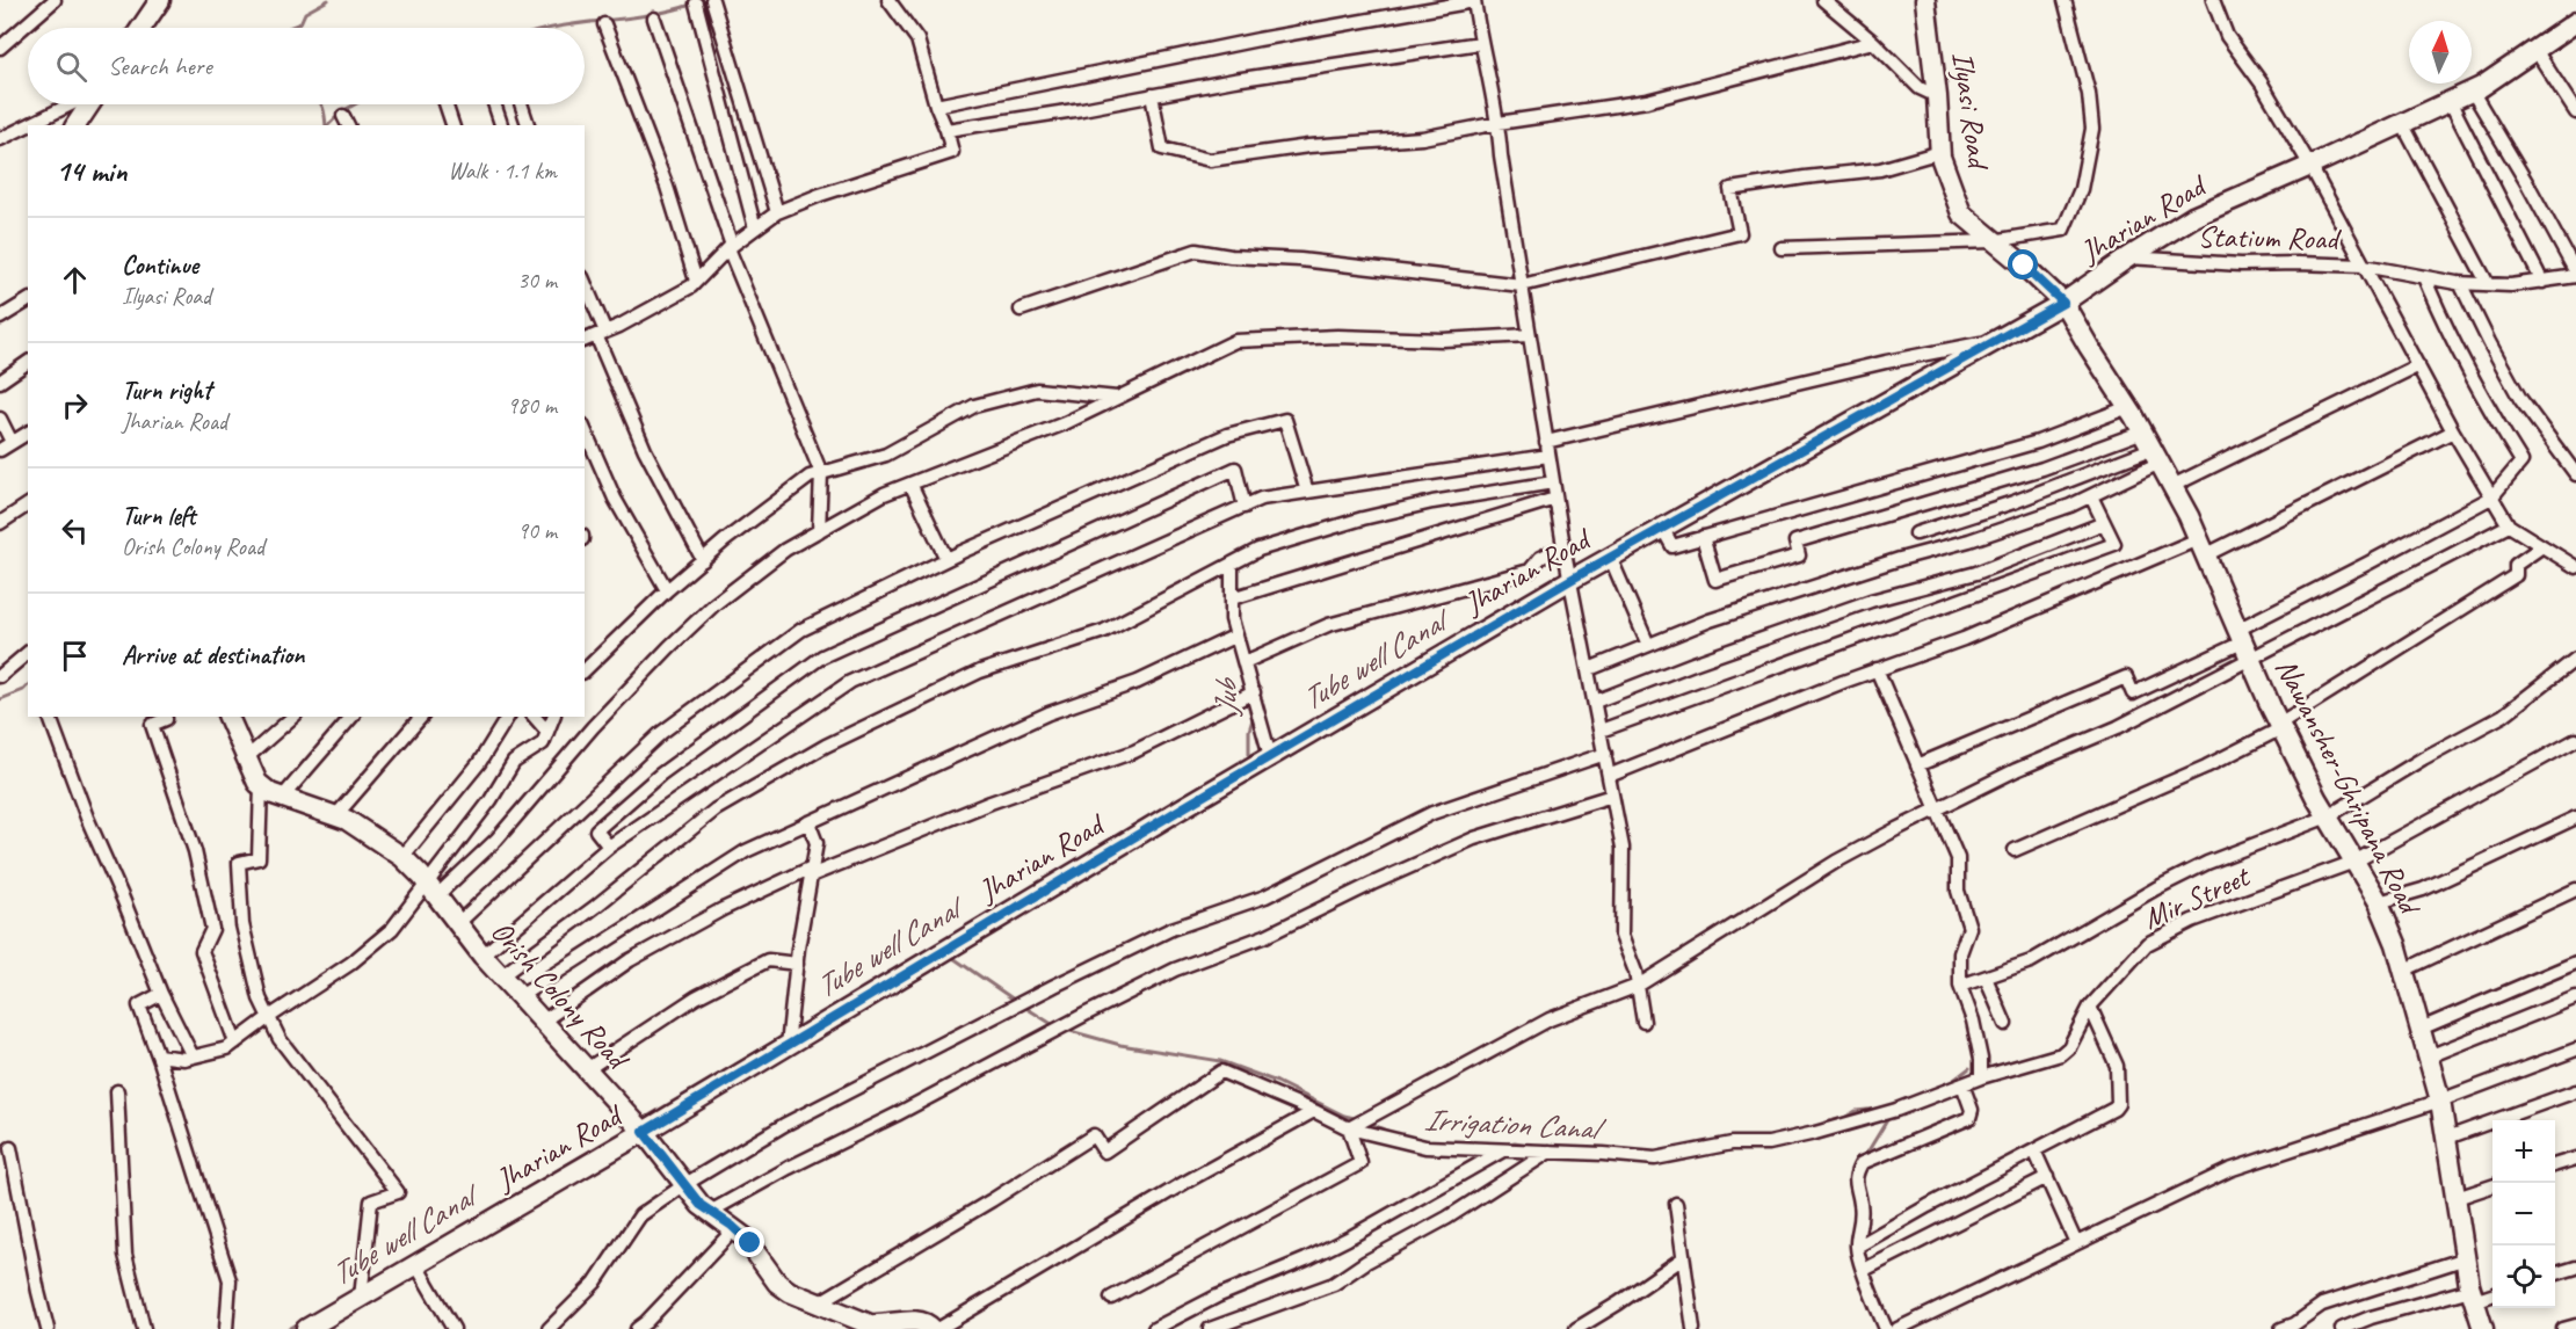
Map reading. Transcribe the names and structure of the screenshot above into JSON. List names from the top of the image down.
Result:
{
  "streets": {
    "main road": [
      "Ilyasi Road",
      "Jharian Road",
      "Nawansher-Ghripana Road",
      "Orish Colony Road"
    ],
    "street": ["Statium Road", "Mir Street"]
  },
  "crossings": [
    ["Ilyasi Road", "Jharian Road"],
    ["Ilyasi Road", "Nawansher-Ghripana Road"],
    ["Jharian Road", "Statium Road"],
    ["Jharian Road", "Nawansher-Ghripana Road"],
    ["Jharian Road", "Orish Colony Road"],
    ["Nawansher-Ghripana Road", "Mir Street"],
    ["Mir Street", "Orish Colony Road"]
  ],
  "water": ["Tube well Canal", "Jub", "Irrigation Canal"],
  "north": "top",
  "page": {
    "search": "Search here",
    "heading": ["14 min", "Walk · 1.1 km"],
    "list": [
      ["Continue", "Ilyasi Road", "30 m"],
      ["Turn right", "Jharian Road", "980 m"],
      ["Turn left", "Orish Colony Road", "90 m"],
      "Arrive at destination"
    ],
    "map_buttons": ["+", "−"]
  }
}
